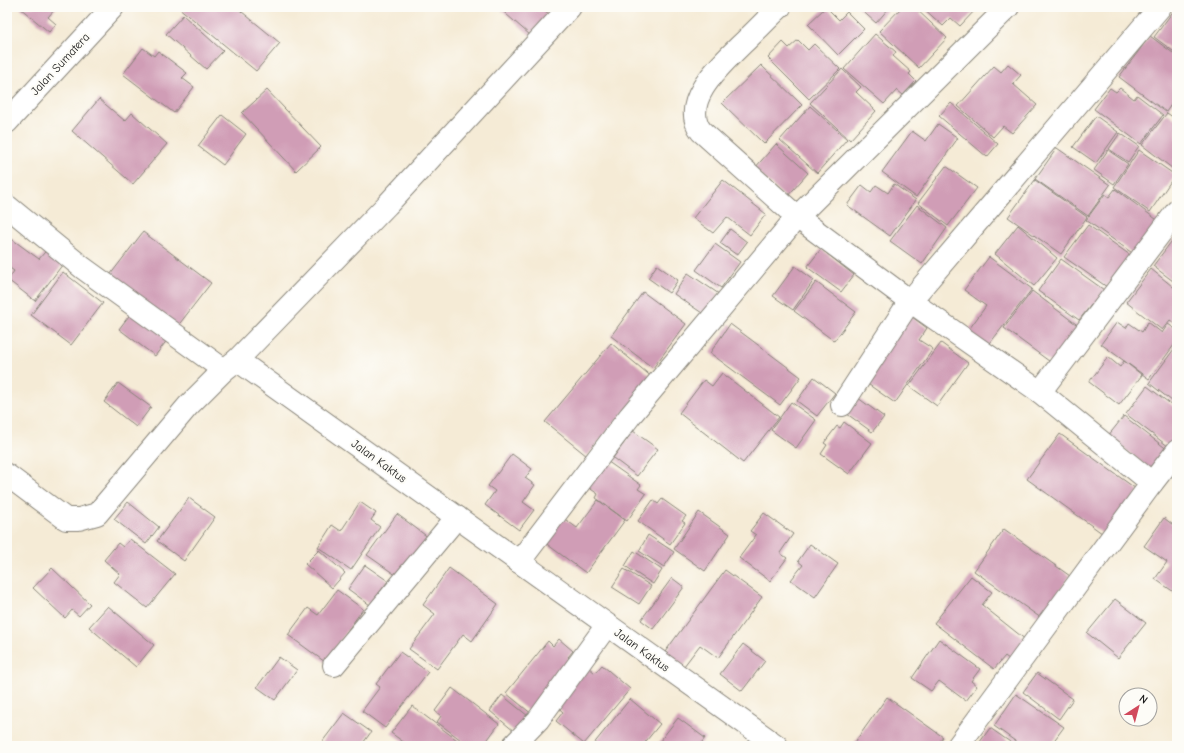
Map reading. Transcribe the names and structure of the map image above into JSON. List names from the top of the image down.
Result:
{
  "streets": {
    "street": ["Jalan Sumatera", "Jalan Kaktus"]
  },
  "north": "top right"
}
